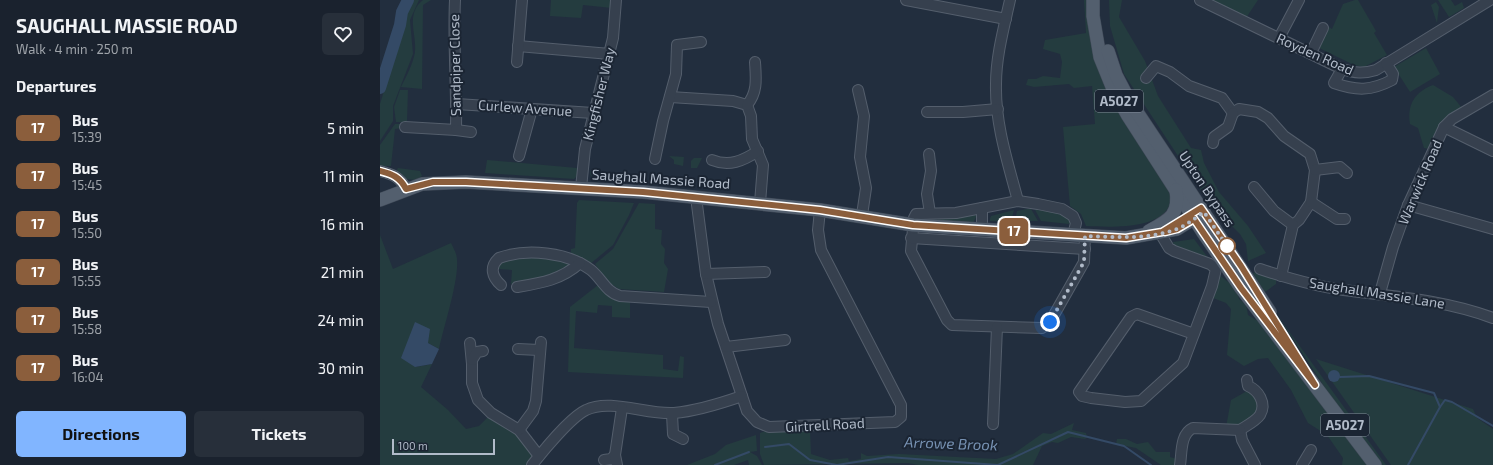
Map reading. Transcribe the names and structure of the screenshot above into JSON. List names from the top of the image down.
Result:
{
  "streets": {
    "main road": ["A5027", "Saughall Massie Road", "Upton Bypass"],
    "street": [
      "Royden Road",
      "Sandpiper Close",
      "Kingfisher Way",
      "Curlew Avenue",
      "Warwick Road",
      "Saughall Massie Lane",
      "Girtrell Road"
    ]
  },
  "crossings": [
    ["Sandpiper Close", "Curlew Avenue"],
    ["Kingfisher Way", "Curlew Avenue"],
    ["Kingfisher Way", "Saughall Massie Road"],
    ["Saughall Massie Road", "Upton Bypass"],
    ["Saughall Massie Road", "Girtrell Road"],
    ["Warwick Road", "Saughall Massie Lane"]
  ],
  "water": ["Arrowe Brook"],
  "lines": ["bus line 17"],
  "scale_bar": "100 m",
  "page": {
    "heading": [
      ["SAUGHALL MASSIE ROAD", "Walk · 4 min · 250 m"],
      "Departures"
    ],
    "on_map": "17",
    "list": [
      {
        "mark": "17",
        "name": "Bus",
        "note": "15:39",
        "value": "5 min"
      },
      {
        "mark": "17",
        "name": "Bus",
        "note": "15:45",
        "value": "11 min"
      },
      {
        "mark": "17",
        "name": "Bus",
        "note": "15:50",
        "value": "16 min"
      },
      {
        "mark": "17",
        "name": "Bus",
        "note": "15:55",
        "value": "21 min"
      },
      {
        "mark": "17",
        "name": "Bus",
        "note": "15:58",
        "value": "24 min"
      },
      {
        "mark": "17",
        "name": "Bus",
        "note": "16:04",
        "value": "30 min"
      }
    ],
    "buttons": ["Directions", "Tickets"],
    "scale": "100 m"
  }
}
